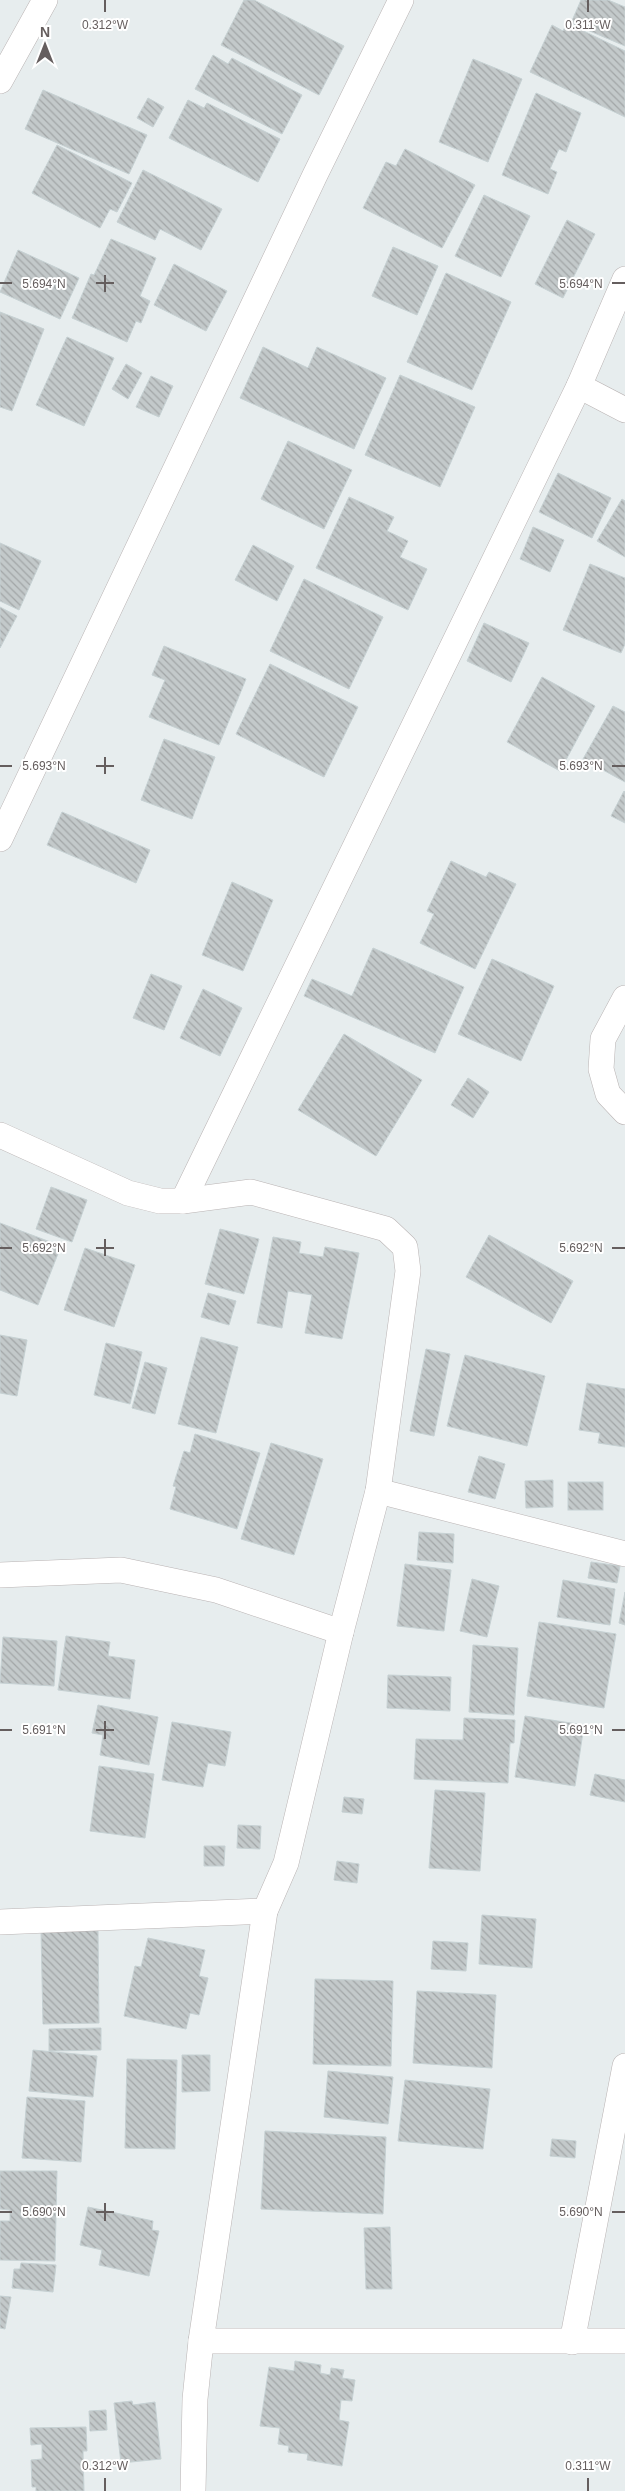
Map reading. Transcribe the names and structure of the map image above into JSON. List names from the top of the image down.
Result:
{
  "north": "top",
  "coordinates": [
    "0.312°W",
    "0.311°W",
    "5.694°N",
    "5.693°N",
    "5.692°N",
    "5.691°N",
    "5.690°N"
  ]
}
